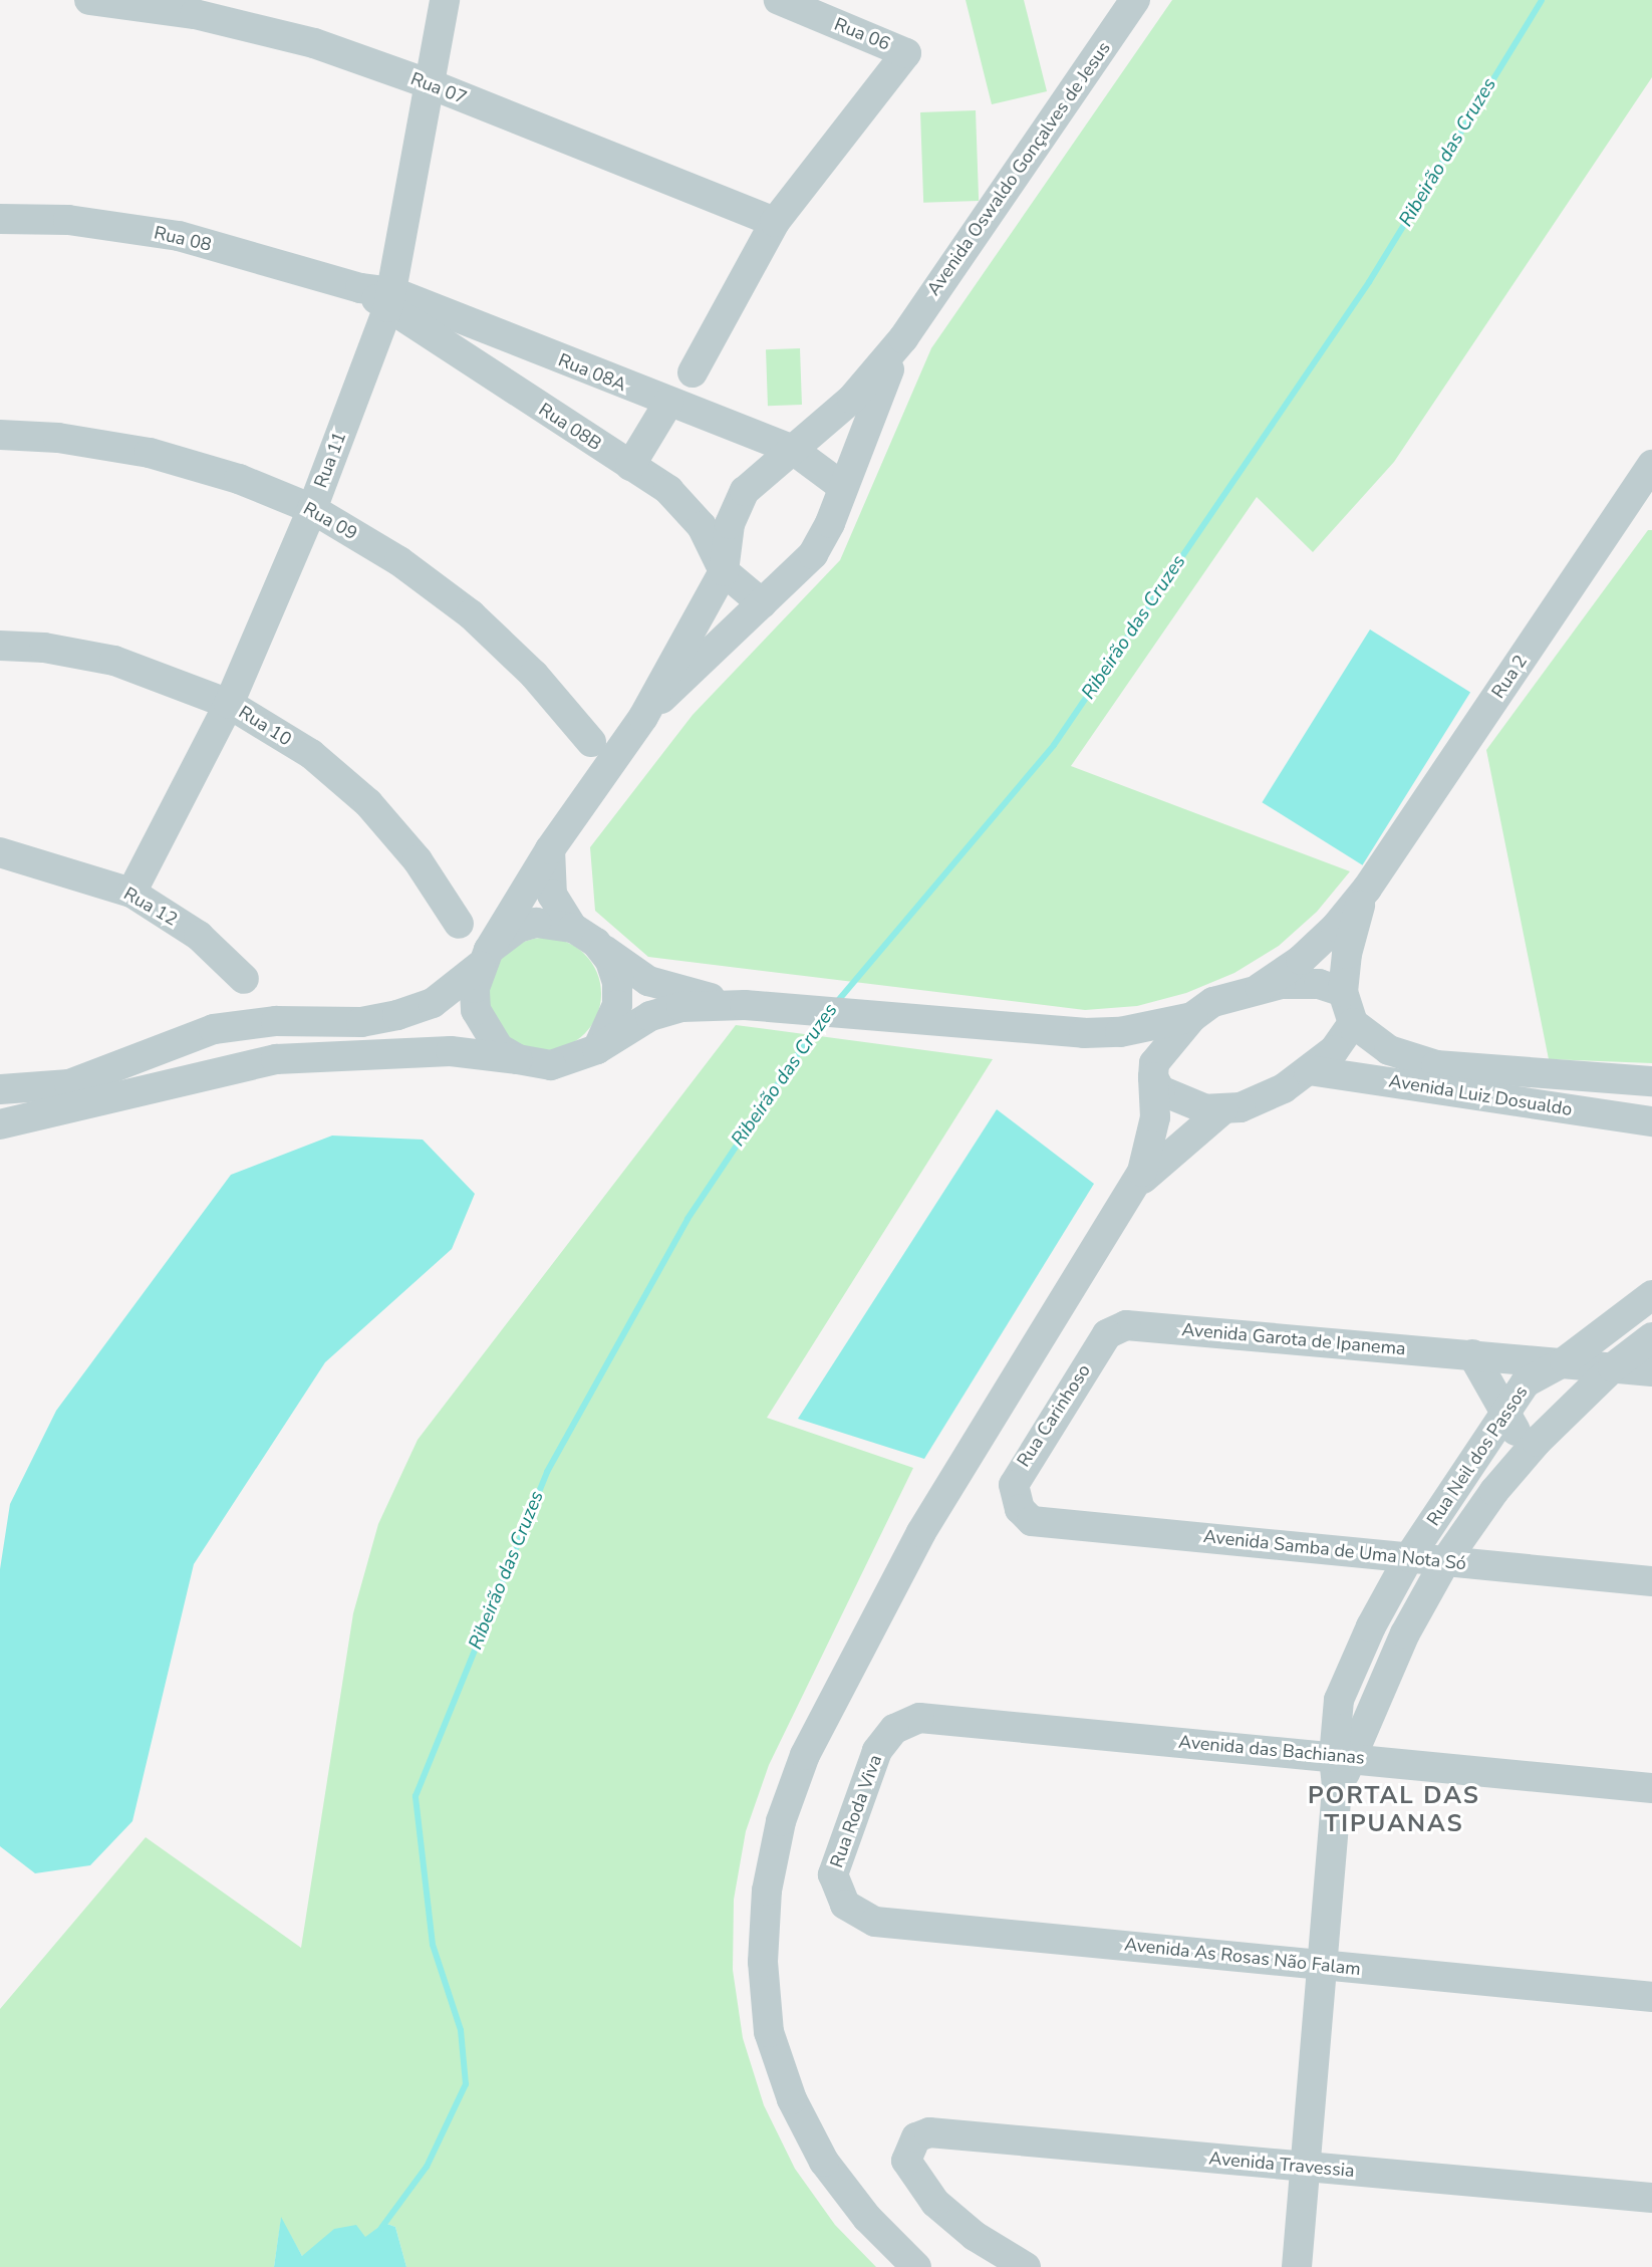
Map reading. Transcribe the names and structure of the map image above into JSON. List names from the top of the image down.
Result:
{
  "streets": {
    "street": [
      "Rua 06",
      "Rua 07",
      "Avenida Oswaldo Gonçalves de Jesus",
      "Rua 08",
      "Rua 08A",
      "Rua 08B",
      "Rua 11",
      "Rua 09",
      "Rua 2",
      "Rua 10",
      "Rua 12",
      "Avenida Luiz Dosualdo",
      "Avenida Garota de Ipanema",
      "Rua Carinhoso",
      "Rua Neil dos Passos",
      "Avenida Samba de Uma Nota Só",
      "Avenida das Bachianas",
      "Rua Roda Viva",
      "Avenida As Rosas Não Falam",
      "Avenida Travessia"
    ]
  },
  "crossings": [
    ["Rua 06", "Rua 07"],
    ["Rua 07", "Rua 11"],
    ["Avenida Oswaldo Gonçalves de Jesus", "Rua 08A"],
    ["Avenida Oswaldo Gonçalves de Jesus", "Rua 08B"],
    ["Rua 08", "Rua 08A"],
    ["Rua 08", "Rua 08B"],
    ["Rua 08", "Rua 11"],
    ["Rua 08A", "Rua 08B"],
    ["Rua 08A", "Rua 11"],
    ["Rua 08B", "Rua 11"],
    ["Rua 11", "Rua 09"],
    ["Rua 11", "Rua 10"],
    ["Rua 11", "Rua 12"],
    ["Avenida Garota de Ipanema", "Rua Carinhoso"],
    ["Avenida Garota de Ipanema", "Rua Neil dos Passos"],
    ["Rua Carinhoso", "Avenida Samba de Uma Nota Só"],
    ["Rua Neil dos Passos", "Avenida Samba de Uma Nota Só"],
    ["Rua Neil dos Passos", "Avenida das Bachianas"],
    ["Rua Neil dos Passos", "Avenida As Rosas Não Falam"],
    ["Rua Neil dos Passos", "Avenida Travessia"],
    ["Avenida das Bachianas", "Rua Roda Viva"],
    ["Rua Roda Viva", "Avenida As Rosas Não Falam"]
  ],
  "districts": ["PORTAL DAS TIPUANAS"],
  "water": ["Ribeirão das Cruzes"]
}
